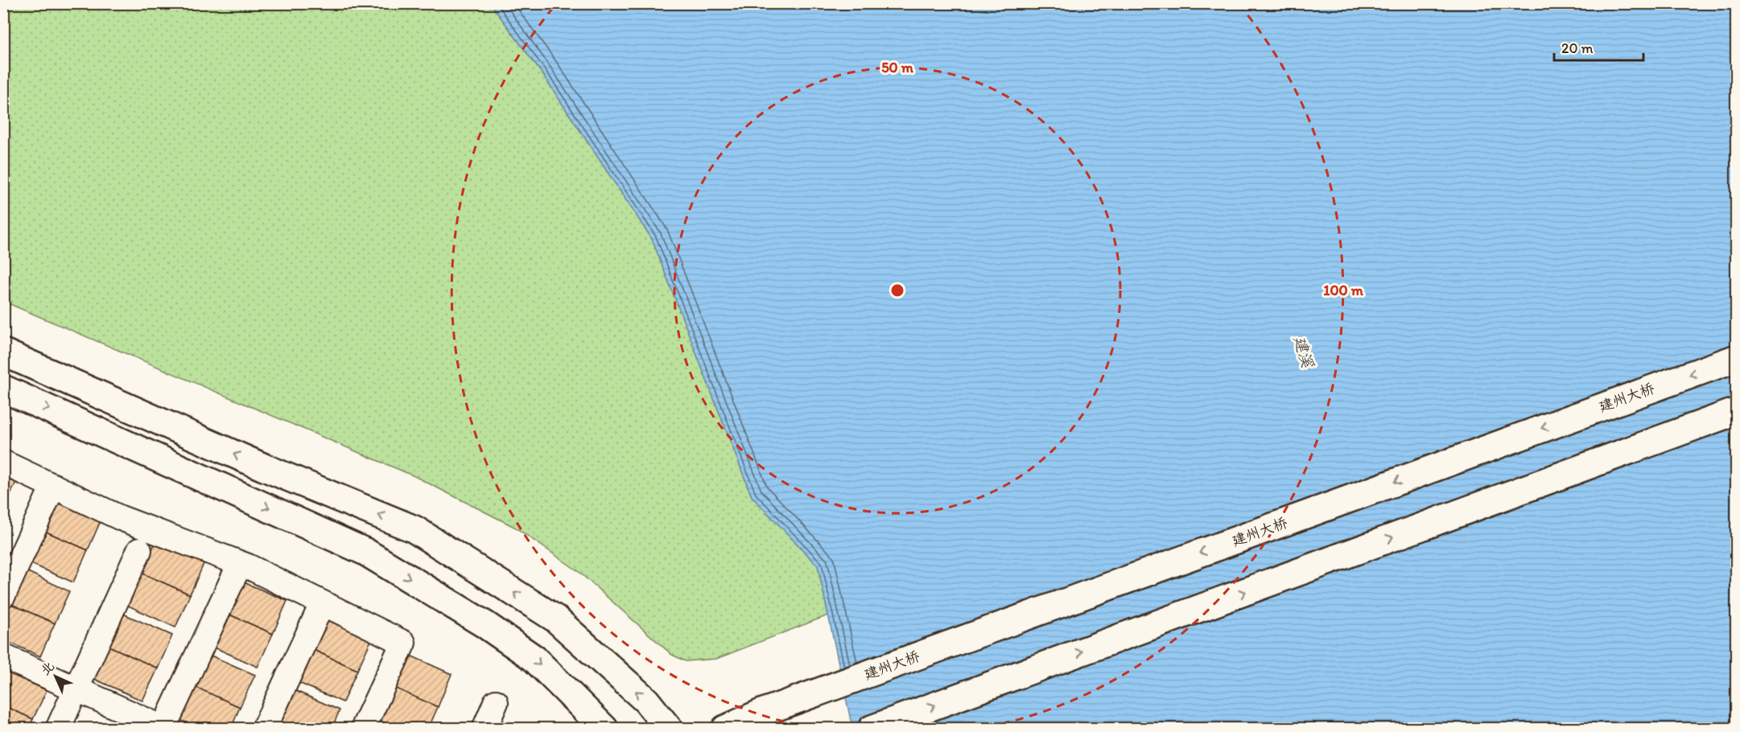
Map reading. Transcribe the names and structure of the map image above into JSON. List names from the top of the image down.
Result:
{
  "streets": {
    "main road": ["建州大桥"]
  },
  "water": ["建溪"],
  "scale_bar": "20 m",
  "north": "top left",
  "rings": ["50 m", "100 m"]
}
